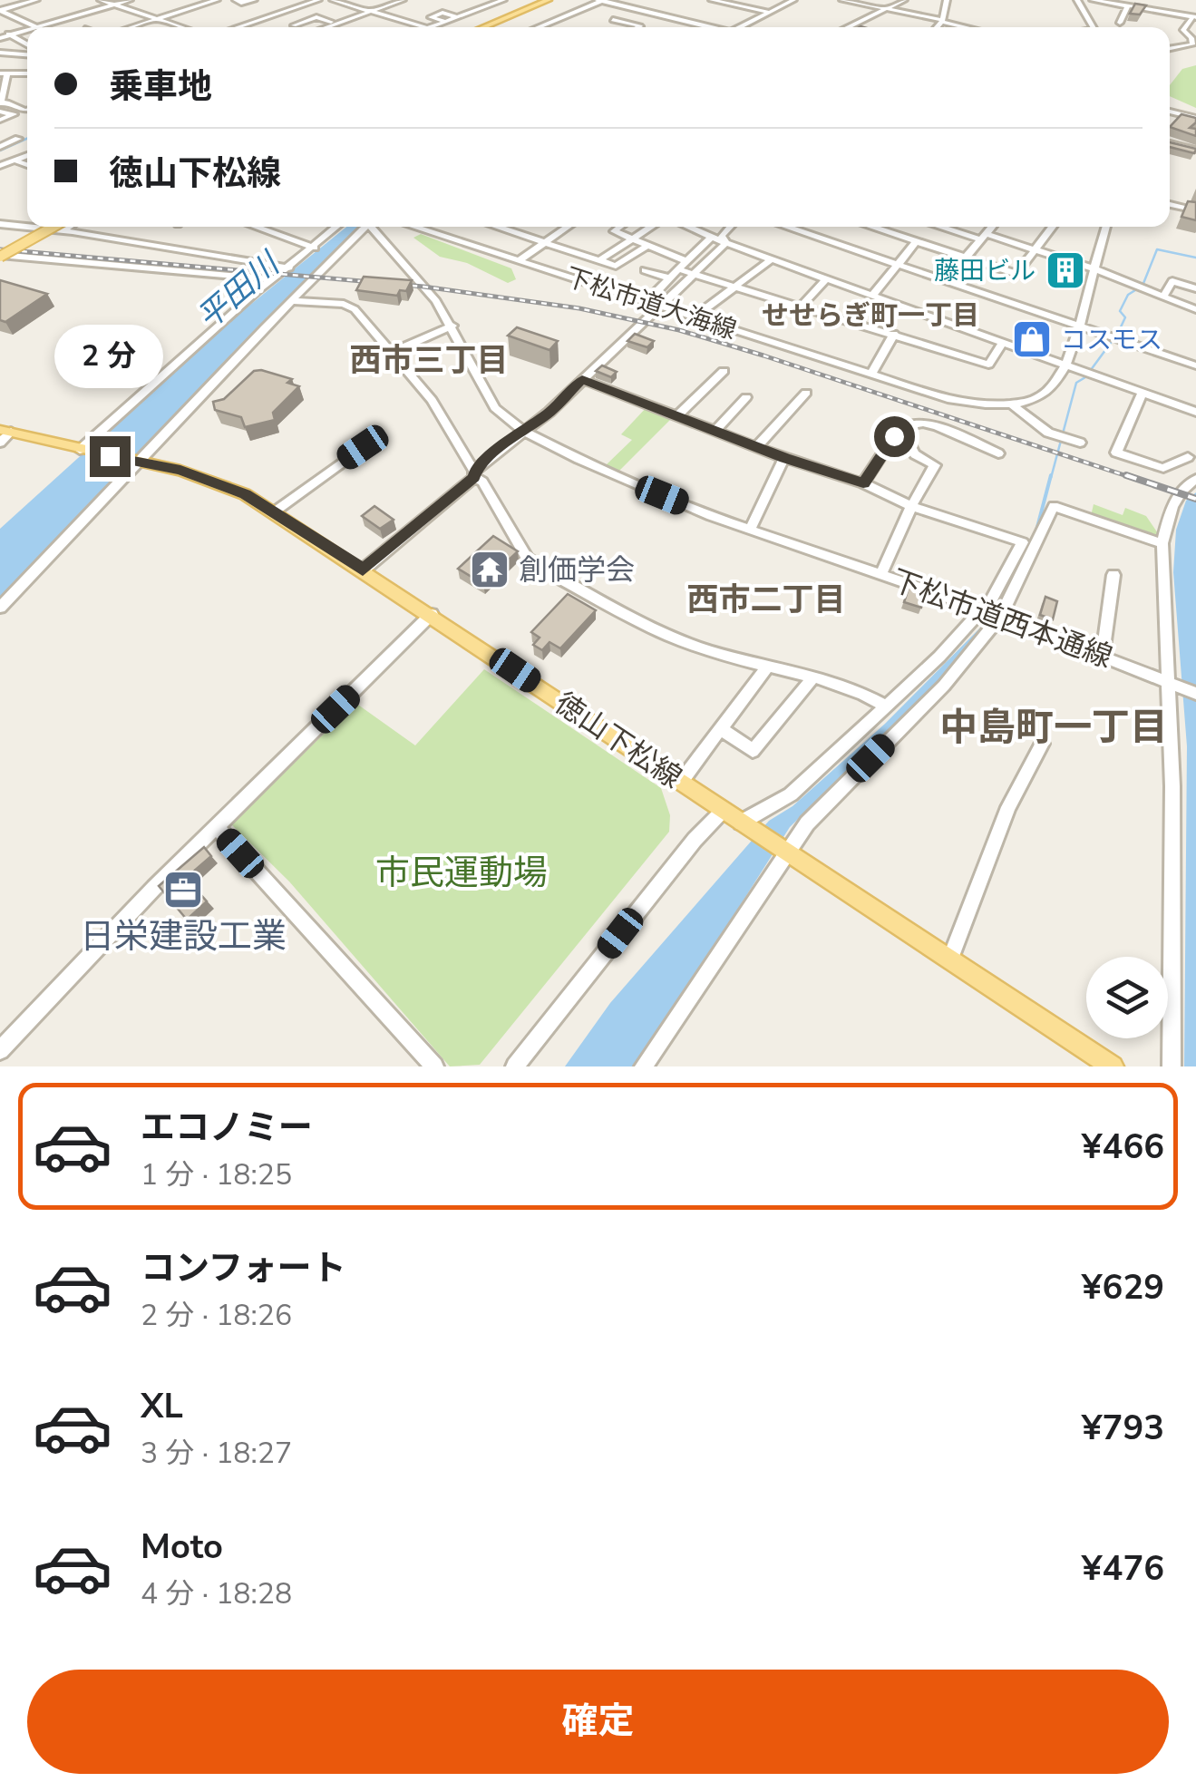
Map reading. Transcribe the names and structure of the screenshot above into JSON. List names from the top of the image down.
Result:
{
  "streets": {
    "main road": ["徳山下松線"],
    "street": ["下松市道大海線", "下松市道西本通線"]
  },
  "districts": [
    "せせらぎ町一丁目",
    "西市三丁目",
    "西市二丁目",
    "中島町一丁目"
  ],
  "water": ["平田川"],
  "parks": ["市民運動場"],
  "places": {
    "building": ["藤田ビル"],
    "shop": ["コスモス"],
    "temple": ["創価学会"],
    "office": ["日栄建設工業"]
  },
  "page": {
    "banner": ["乗車地", "徳山下松線"],
    "bubble": "2 分",
    "list": [
      {
        "name": "エコノミー",
        "note": "1 分 · 18:25",
        "value": "¥466"
      },
      {
        "name": "コンフォート",
        "note": "2 分 · 18:26",
        "value": "¥629"
      },
      {
        "name": "XL",
        "note": "3 分 · 18:27",
        "value": "¥793"
      },
      {
        "name": "Moto",
        "note": "4 分 · 18:28",
        "value": "¥476"
      }
    ],
    "buttons": "確定"
  }
}
